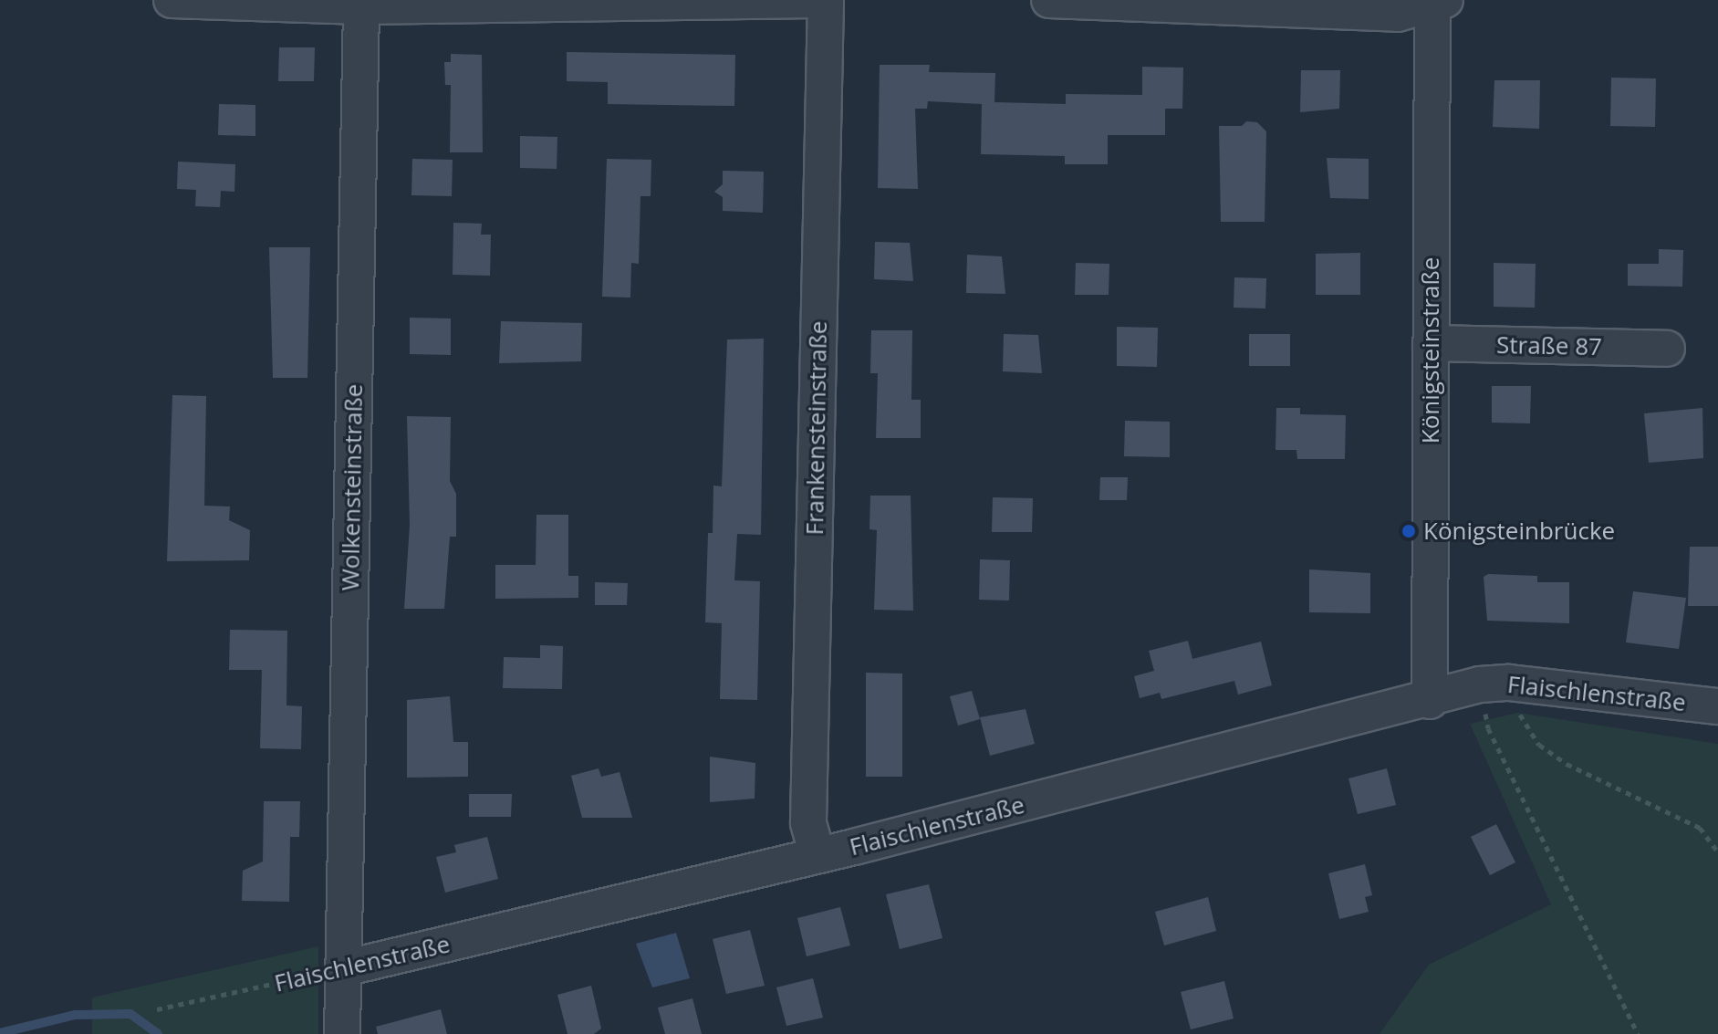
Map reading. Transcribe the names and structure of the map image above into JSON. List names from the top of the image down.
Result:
{
  "streets": {
    "street": [
      "Straße 87",
      "Königsteinstraße",
      "Frankensteinstraße",
      "Wolkensteinstraße",
      "Flaischlenstraße"
    ]
  },
  "crossings": [
    ["Straße 87", "Königsteinstraße"],
    ["Königsteinstraße", "Flaischlenstraße"],
    ["Frankensteinstraße", "Flaischlenstraße"],
    ["Wolkensteinstraße", "Flaischlenstraße"]
  ],
  "places": ["Königsteinbrücke"]
}
